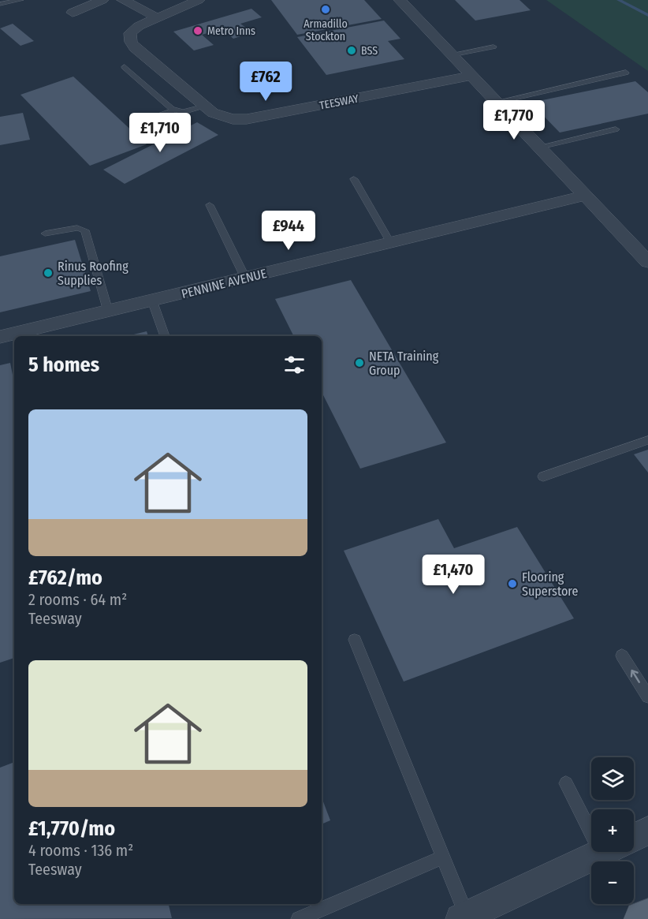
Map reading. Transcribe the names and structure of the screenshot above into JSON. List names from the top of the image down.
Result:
{
  "streets": {
    "street": ["TEESWAY", "PENNINE AVENUE"]
  },
  "places": [
    "Armadillo Stockton",
    "Metro Inns",
    "BSS",
    "Rinus Roofing Supplies",
    "NETA Training Group",
    "Flooring Superstore"
  ],
  "page": {
    "price": [
      "£762",
      "£1,770",
      "£1,710",
      "£944",
      "£1,470"
    ],
    "heading": "5 homes",
    "list": [
      {
        "name": "£762/mo",
        "note": "2 rooms · 64 m² · Teesway"
      },
      {
        "name": "£1,770/mo",
        "note": "4 rooms · 136 m² · Teesway"
      }
    ],
    "map_buttons": ["+", "−"]
  }
}
